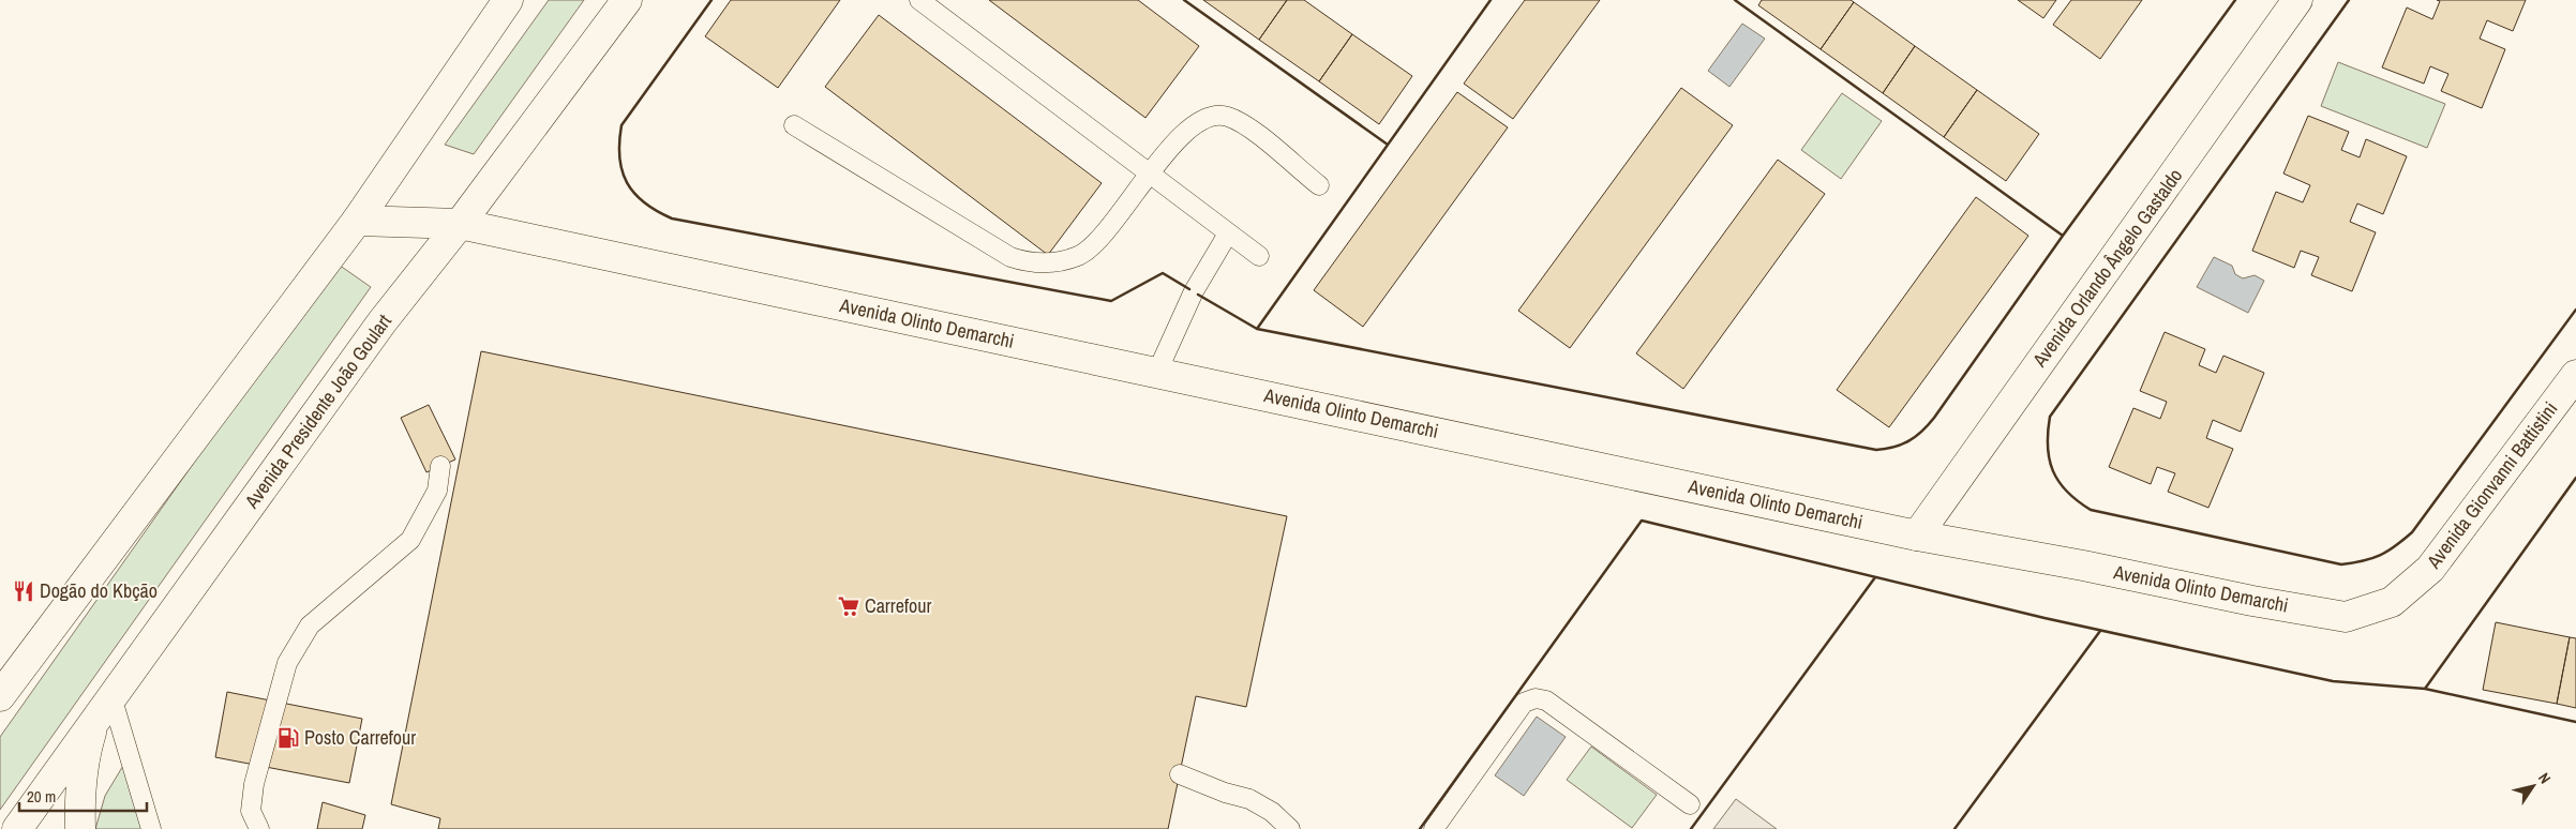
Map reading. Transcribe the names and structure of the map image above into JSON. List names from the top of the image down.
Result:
{
  "streets": {
    "street": [
      "Avenida Orlando Ângelo Gastaldo",
      "Avenida Olinto Demarchi",
      "Avenida Presidente João Goulart",
      "Avenida Gionvanni Battistini"
    ]
  },
  "crossings": [
    ["Avenida Orlando Ângelo Gastaldo", "Avenida Olinto Demarchi"],
    ["Avenida Olinto Demarchi", "Avenida Presidente João Goulart"],
    ["Avenida Olinto Demarchi", "Avenida Gionvanni Battistini"]
  ],
  "places": {
    "restaurant": ["Dogão do Kbção"],
    "supermarket": ["Carrefour"],
    "fuel station": ["Posto Carrefour"]
  },
  "scale_bar": "20 m",
  "north": "top right"
}
